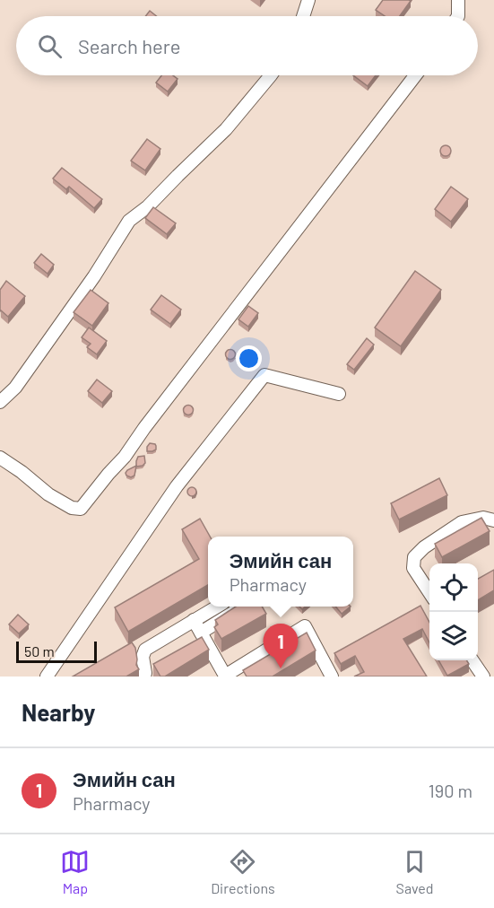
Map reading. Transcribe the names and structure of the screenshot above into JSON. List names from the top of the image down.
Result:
{
  "scale_bar": "50 m",
  "page": {
    "search": "Search here",
    "popup": ["Эмийн сан", "Pharmacy"],
    "pins": "1",
    "scale": "50 m",
    "heading": "Nearby",
    "list": [
      {
        "mark": "1",
        "name": "Эмийн сан",
        "note": "Pharmacy",
        "value": "190 m"
      }
    ],
    "nav": ["Map", "Directions", "Saved"]
  }
}
